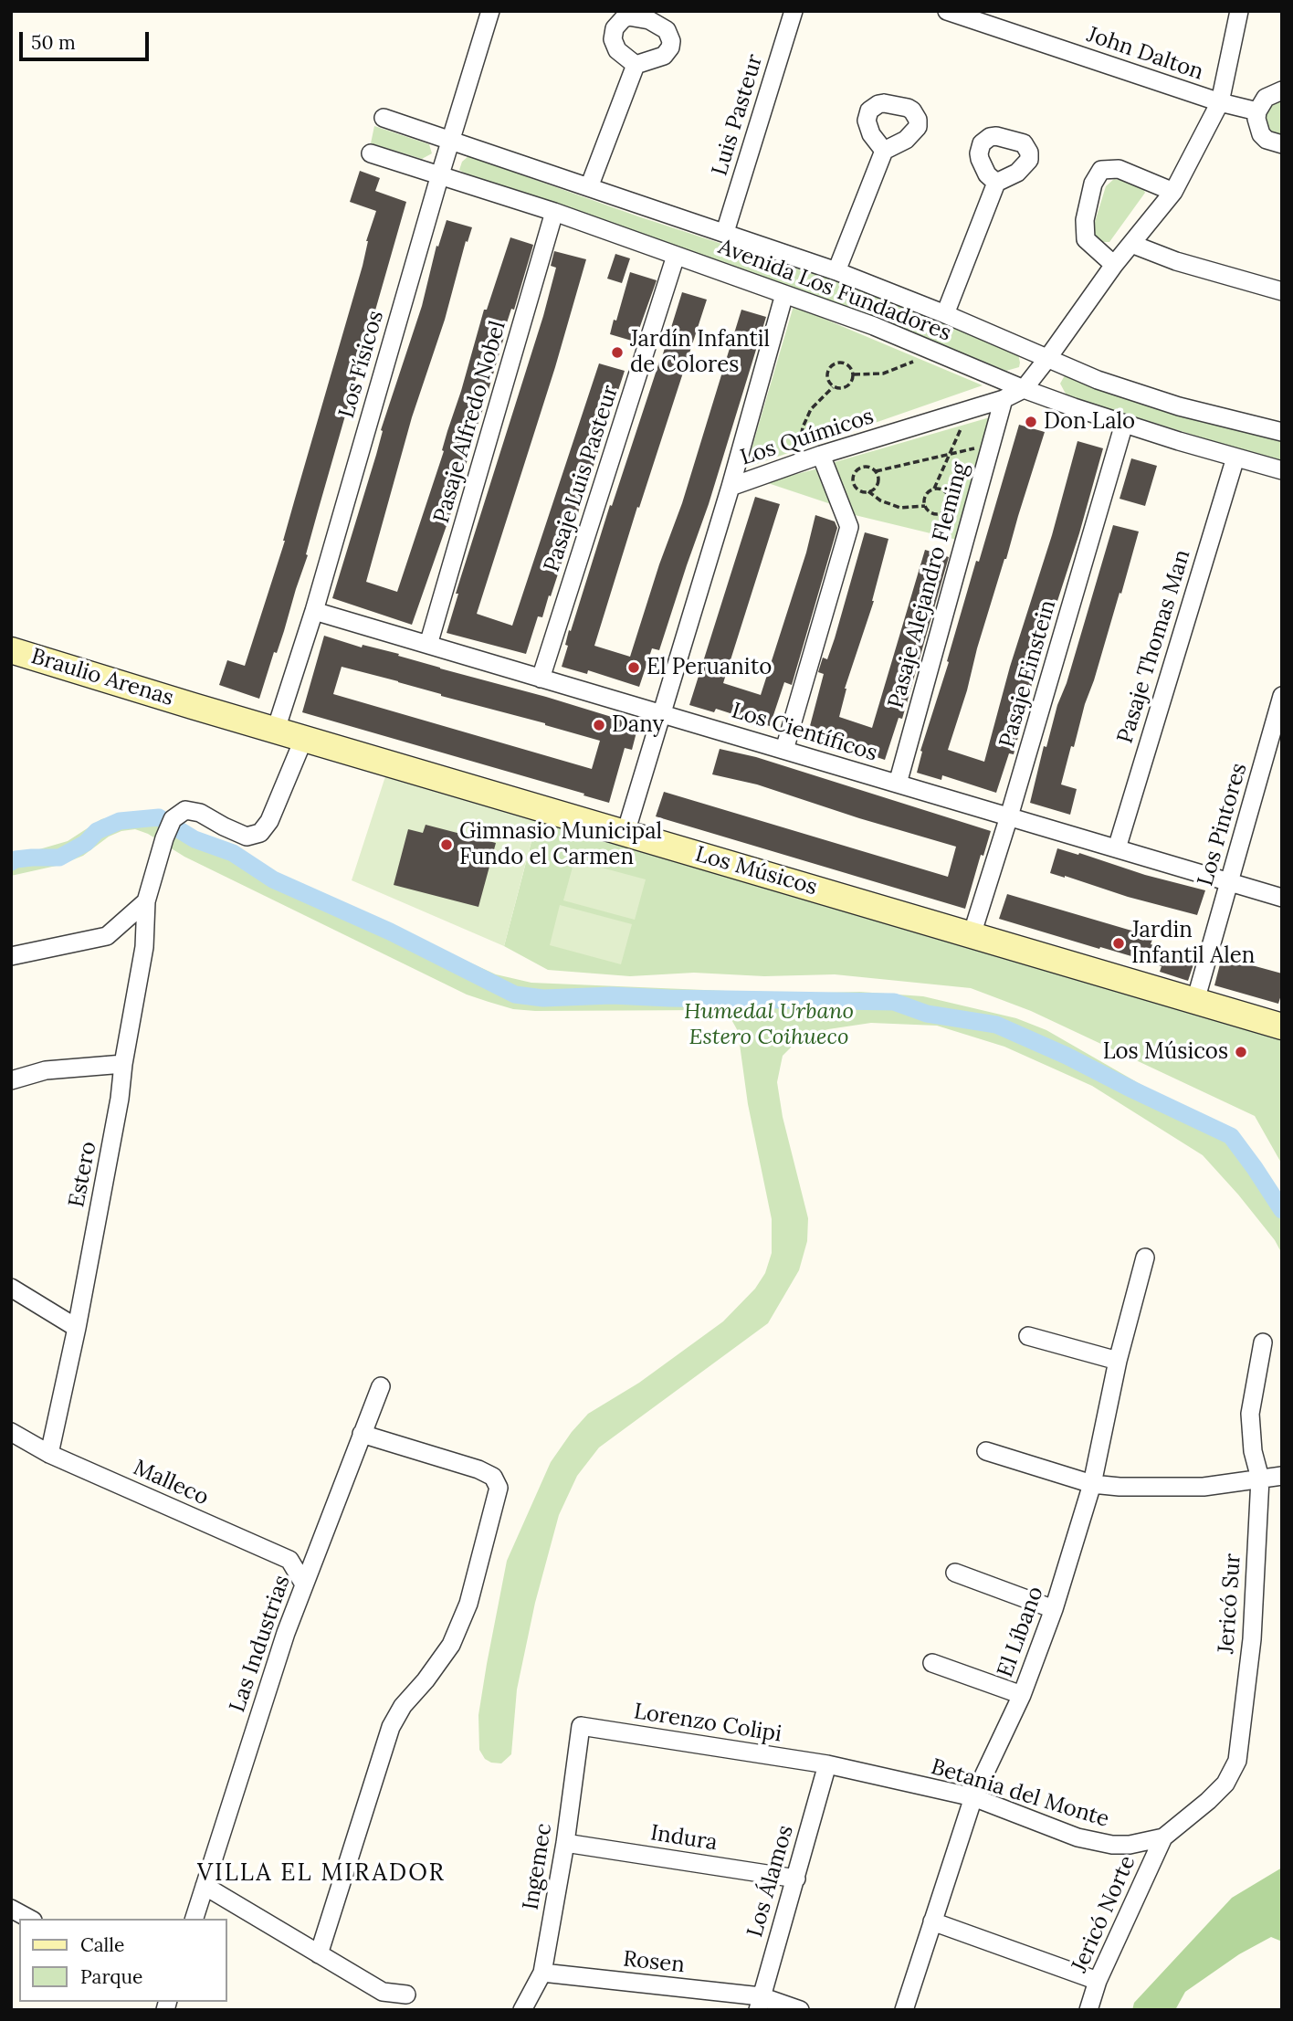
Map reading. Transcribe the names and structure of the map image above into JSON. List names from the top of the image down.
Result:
{
  "streets": {
    "street": [
      "John Dalton",
      "Luis Pasteur",
      "Avenida Los Fundadores",
      "Los Físicos",
      "Pasaje Alfredo Nobel",
      "Los Químicos",
      "Pasaje Luis Pasteur",
      "Pasaje Alejandro Fleming",
      "Pasaje Thomas Man",
      "Pasaje Einstein",
      "Braulio Arenas",
      "Los Científicos",
      "Los Pintores",
      "Los Músicos",
      "Estero",
      "Malleco",
      "Jericó Sur",
      "El Líbano",
      "Las Industrias",
      "Lorenzo Colipi",
      "Betania del Monte",
      "Indura",
      "Ingemec",
      "Los Álamos",
      "Jericó Norte",
      "Rosen"
    ]
  },
  "crossings": [
    ["John Dalton", "Los Químicos"],
    ["Luis Pasteur", "Avenida Los Fundadores"],
    ["Avenida Los Fundadores", "Los Físicos"],
    ["Avenida Los Fundadores", "Pasaje Alfredo Nobel"],
    ["Avenida Los Fundadores", "Los Químicos"],
    ["Avenida Los Fundadores", "Pasaje Luis Pasteur"],
    ["Avenida Los Fundadores", "Pasaje Thomas Man"],
    ["Avenida Los Fundadores", "Pasaje Einstein"],
    ["Los Físicos", "Los Científicos"],
    ["Los Físicos", "Los Músicos"],
    ["Pasaje Alfredo Nobel", "Los Científicos"],
    ["Los Químicos", "Pasaje Alejandro Fleming"],
    ["Los Químicos", "Los Científicos"],
    ["Los Químicos", "Los Músicos"],
    ["Pasaje Luis Pasteur", "Los Científicos"],
    ["Pasaje Alejandro Fleming", "Los Científicos"],
    ["Pasaje Thomas Man", "Los Científicos"],
    ["Pasaje Einstein", "Los Científicos"],
    ["Pasaje Einstein", "Los Músicos"],
    ["Braulio Arenas", "Los Músicos"],
    ["Los Científicos", "Los Pintores"],
    ["Los Pintores", "Los Músicos"],
    ["Los Músicos", "Estero"],
    ["Estero", "Malleco"],
    ["Malleco", "Las Industrias"],
    ["Jericó Sur", "Betania del Monte"],
    ["Jericó Sur", "Jericó Norte"],
    ["El Líbano", "Betania del Monte"],
    ["Lorenzo Colipi", "Betania del Monte"],
    ["Lorenzo Colipi", "Ingemec"],
    ["Lorenzo Colipi", "Los Álamos"],
    ["Betania del Monte", "Los Álamos"],
    ["Betania del Monte", "Jericó Norte"],
    ["Indura", "Ingemec"],
    ["Indura", "Los Álamos"],
    ["Ingemec", "Rosen"],
    ["Los Álamos", "Rosen"]
  ],
  "districts": ["VILLA EL MIRADOR"],
  "parks": ["Humedal Urbano Estero Coihueco"],
  "places": [
    "Jardín Infantil de Colores",
    "Don Lalo",
    "El Peruanito",
    "Dany",
    "Gimnasio Municipal Fundo el Carmen",
    "Jardin Infantil Alen",
    "Los Músicos"
  ],
  "legend": ["Calle", "Parque"],
  "scale_bar": "50 m"
}
